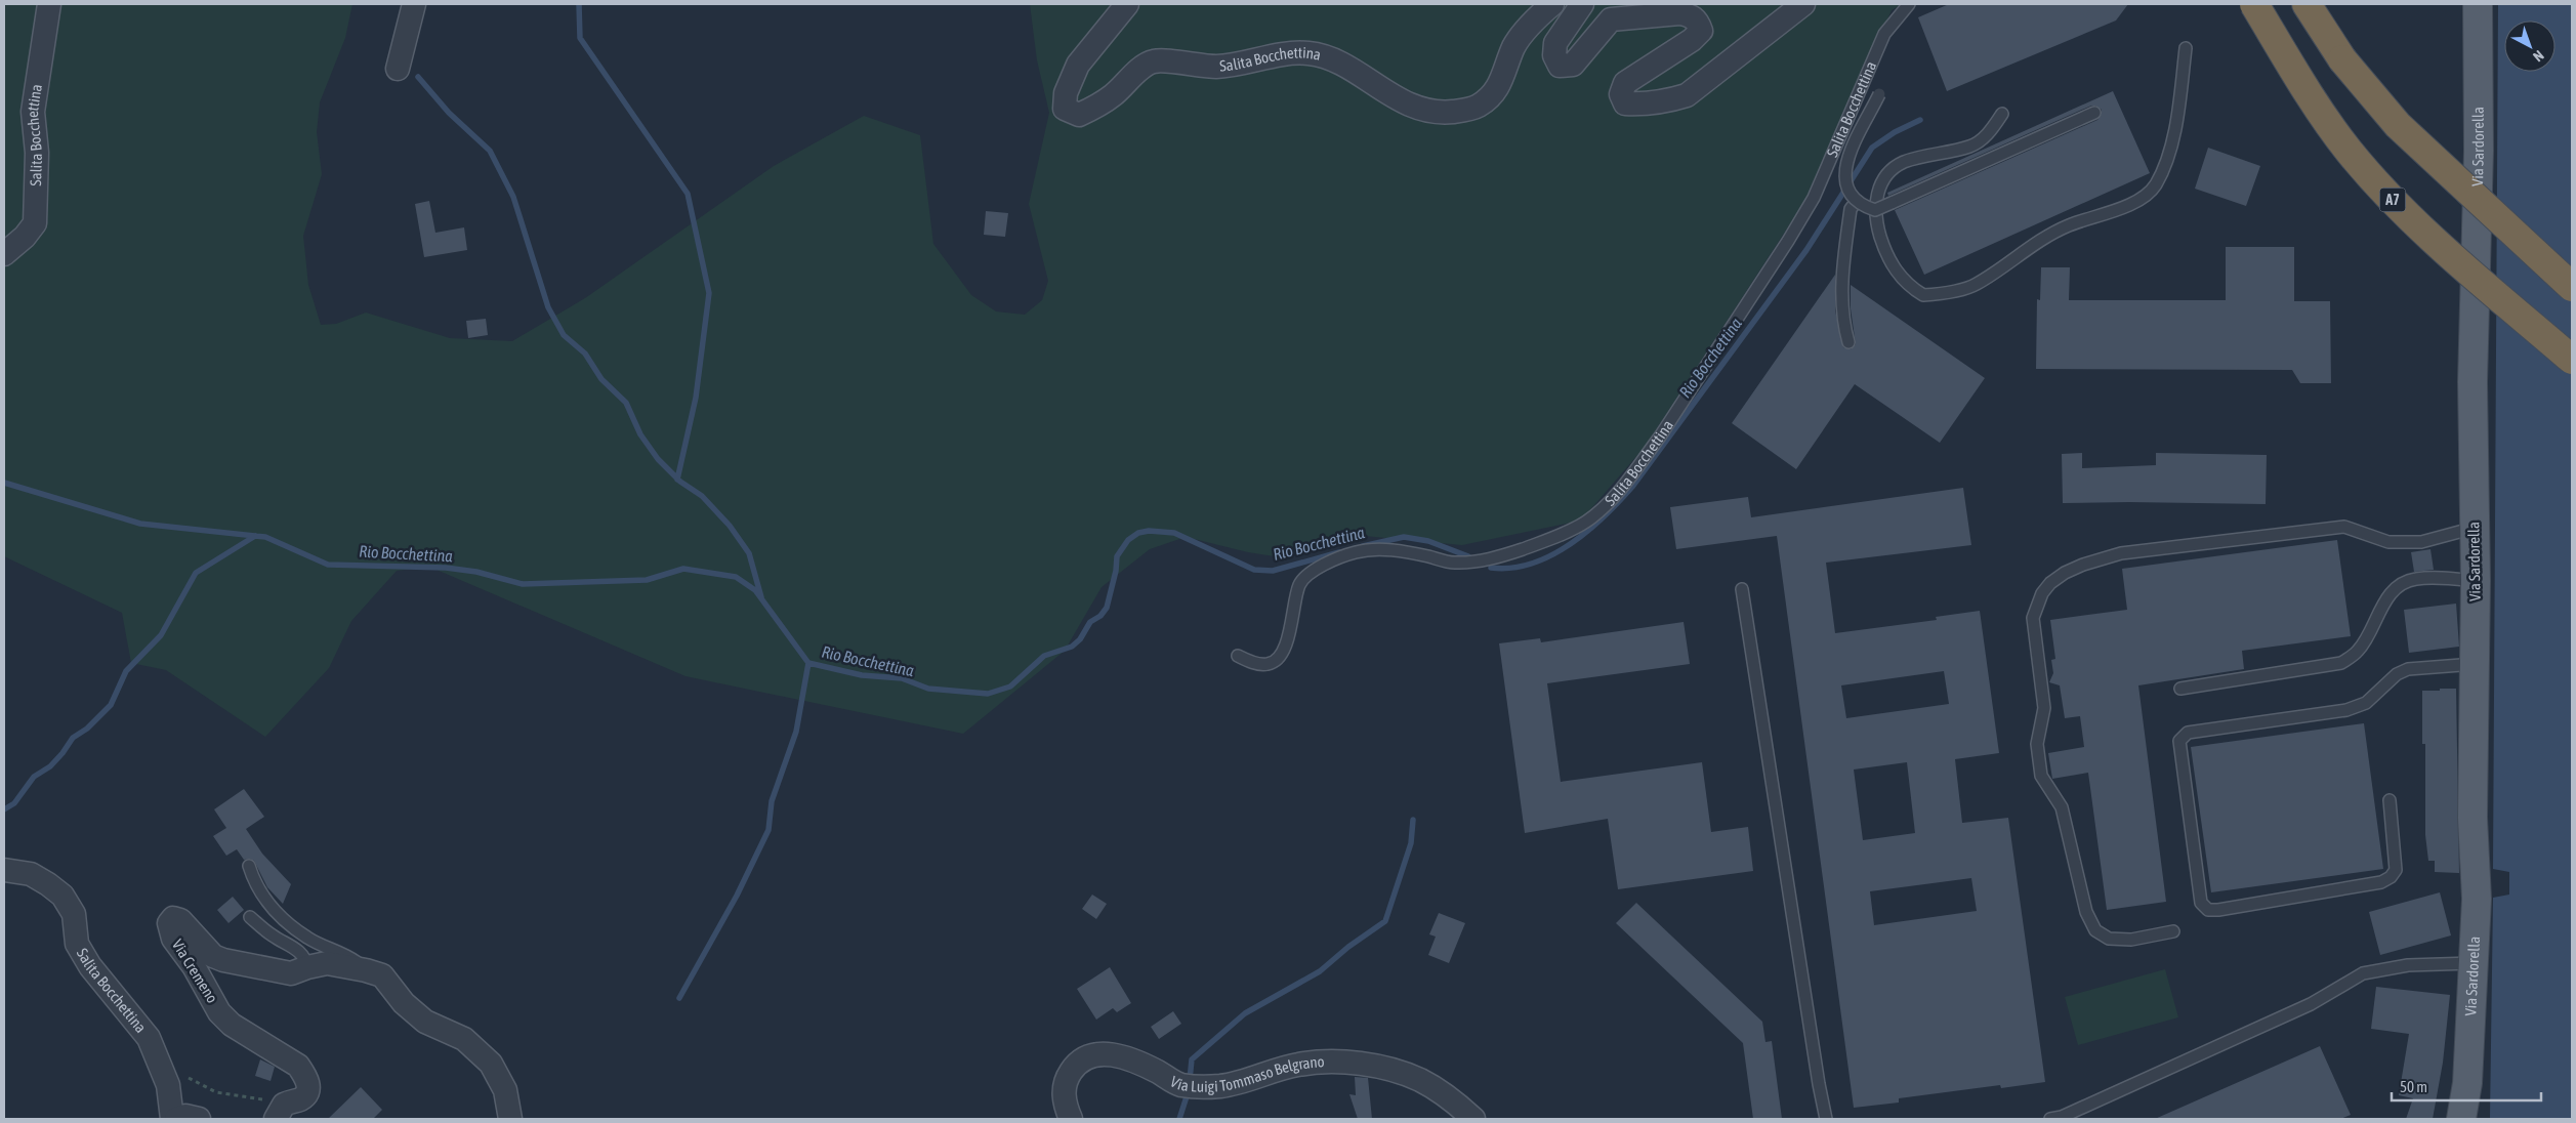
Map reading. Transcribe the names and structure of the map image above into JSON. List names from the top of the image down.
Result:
{
  "streets": {
    "highway": ["A7"],
    "main road": ["Via Sardorella"],
    "street": ["Salita Bocchettina", "Via Cremeno", "Via Luigi Tommaso Belgrano"]
  },
  "water": ["Rio Bocchettina"],
  "scale_bar": "50 m",
  "north": "bottom right"
}
